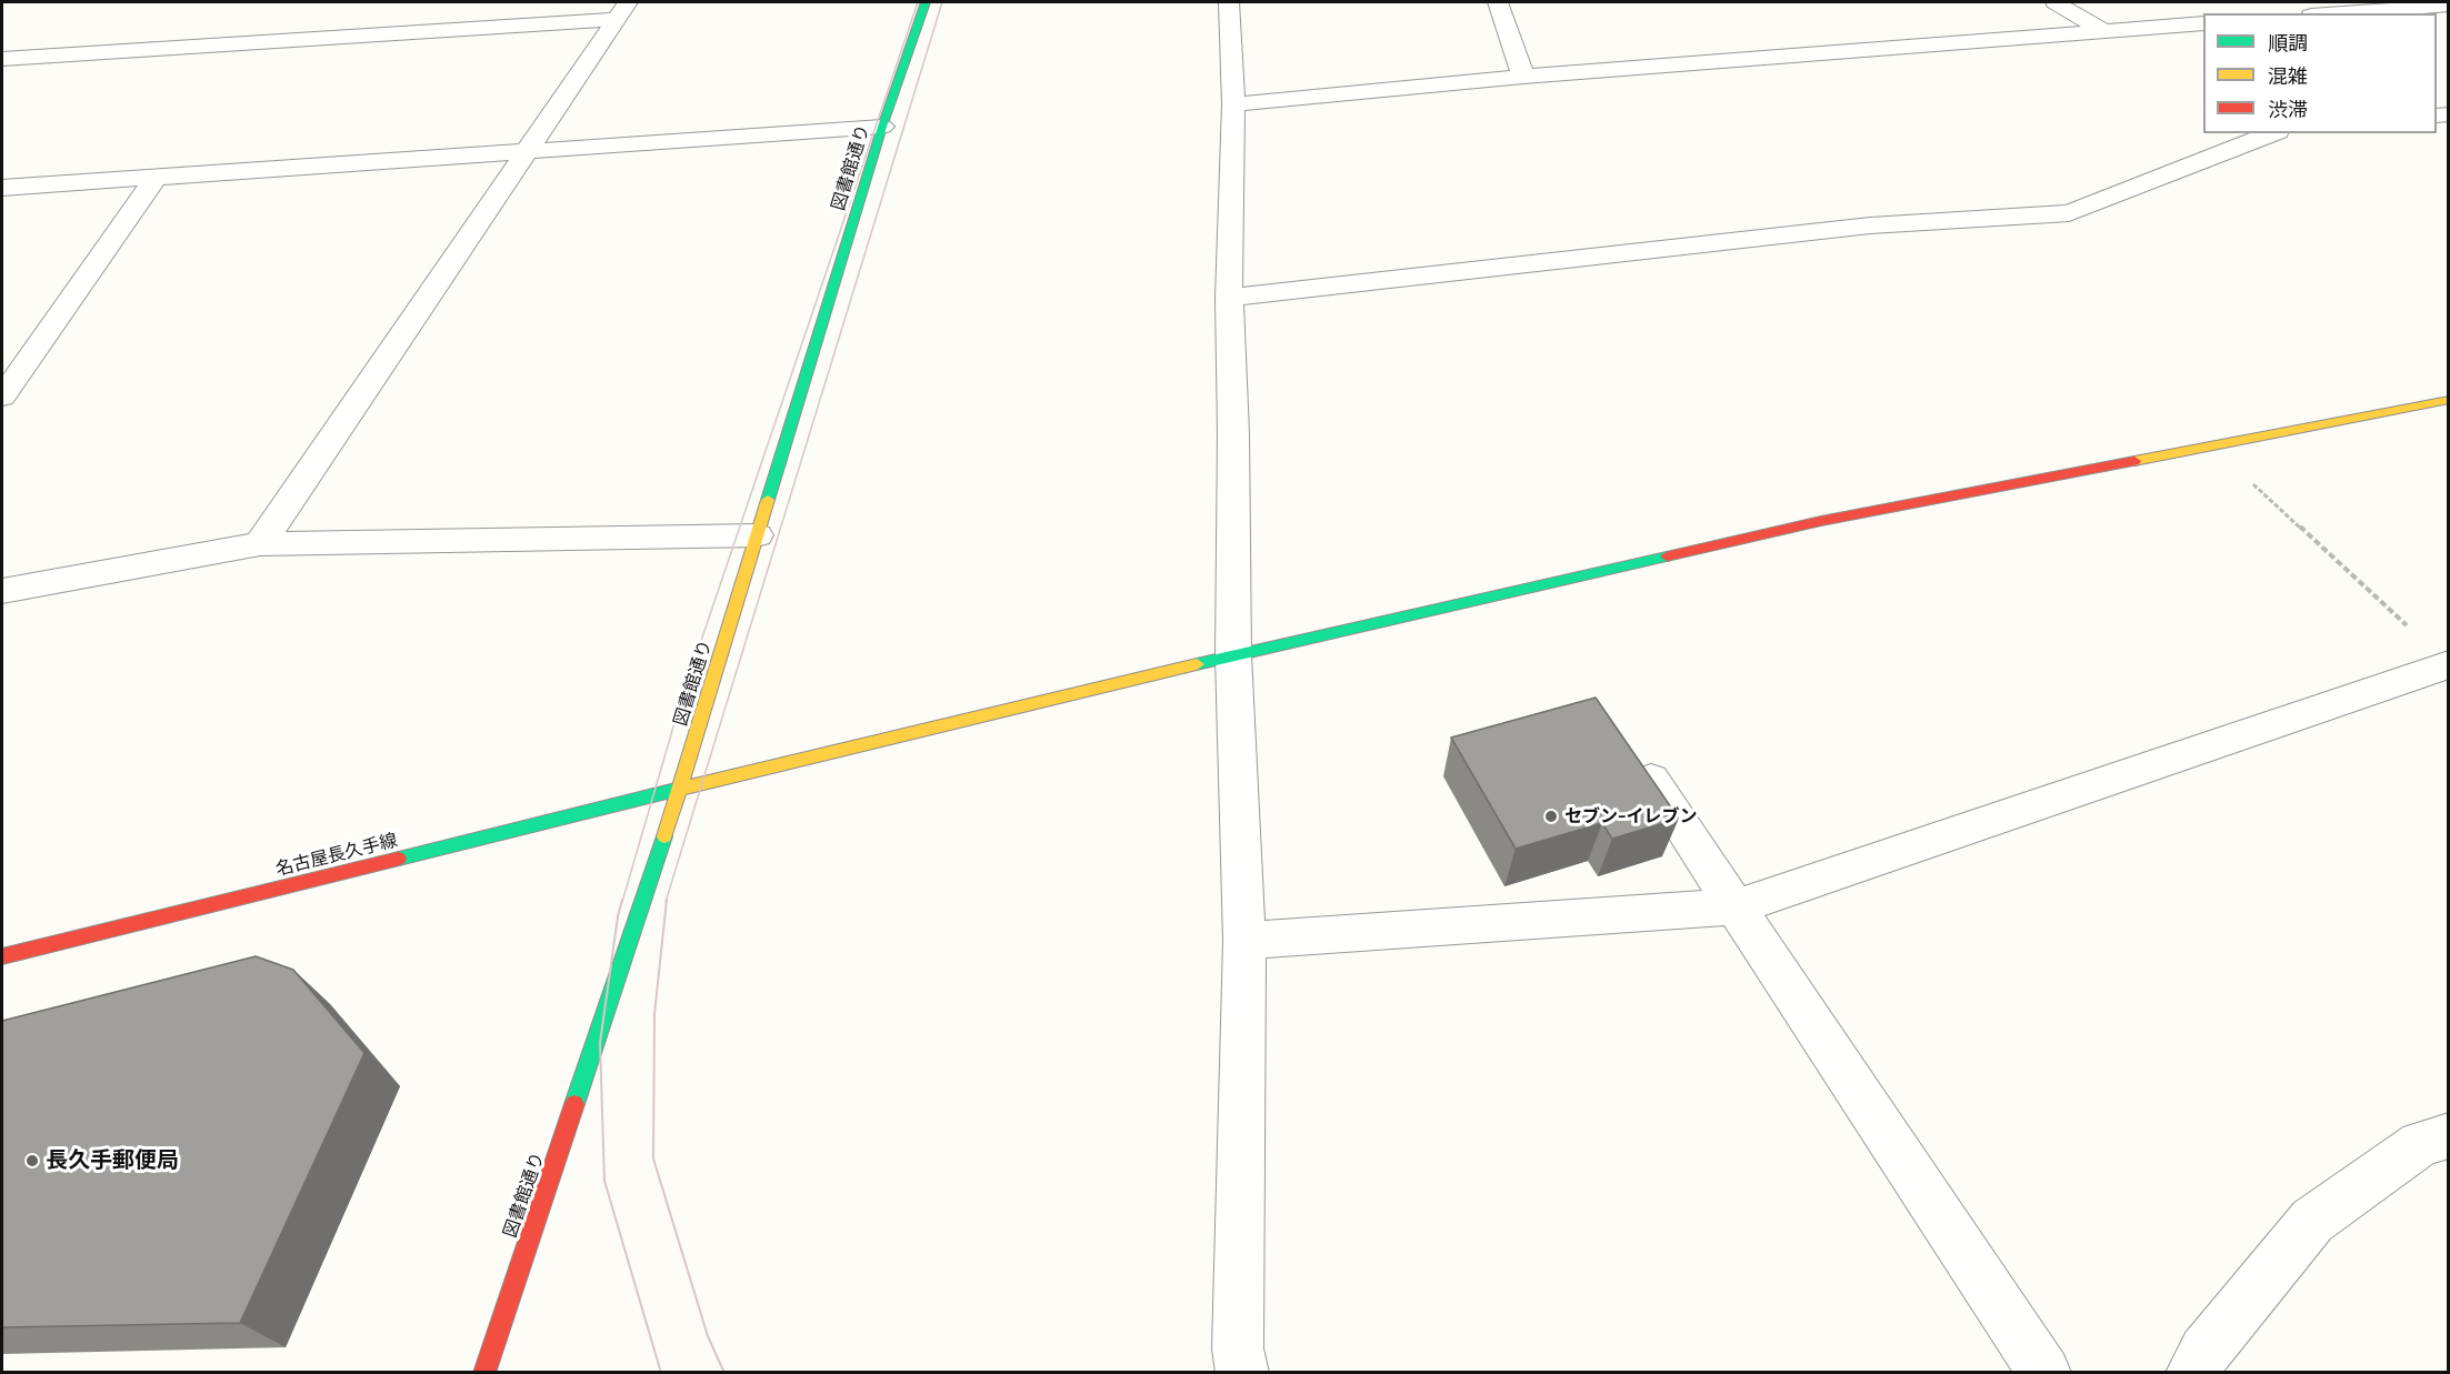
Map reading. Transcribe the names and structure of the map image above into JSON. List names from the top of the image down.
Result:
{
  "streets": {
    "main road": ["図書館通り", "名古屋長久手線"]
  },
  "crossings": [
    ["図書館通り", "名古屋長久手線"]
  ],
  "places": ["セブン-イレブン", "長久手郵便局"],
  "legend": ["順調", "混雑", "渋滞"]
}
